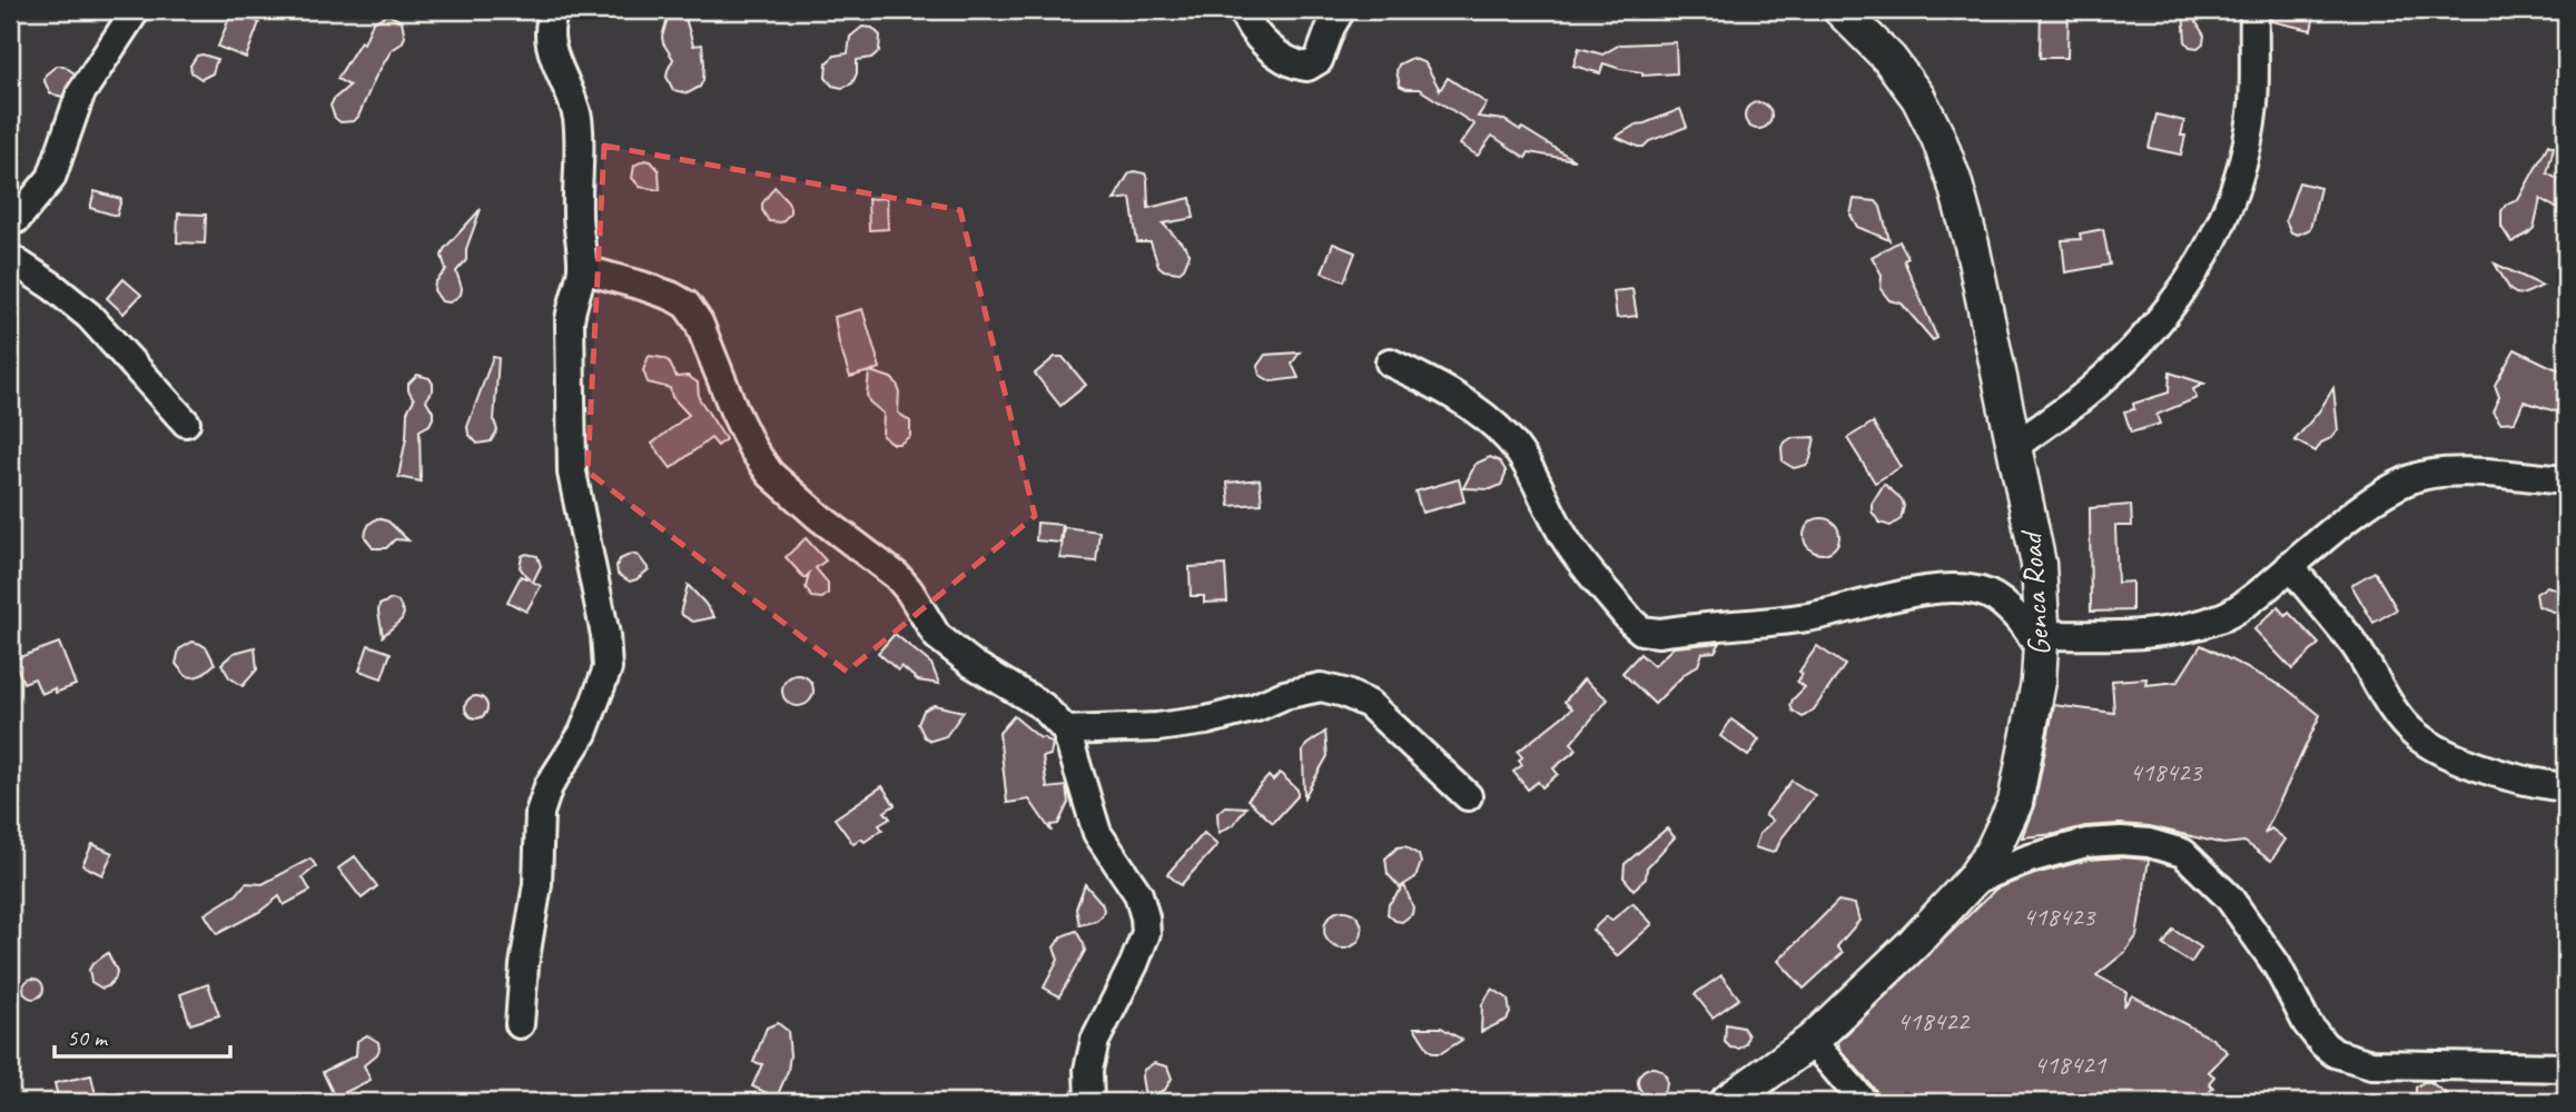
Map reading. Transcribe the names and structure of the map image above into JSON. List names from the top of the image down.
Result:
{
  "streets": {
    "street": ["Genca Road"]
  },
  "house_numbers": [
    "418423",
    "418423",
    "418422",
    "418421"
  ],
  "scale_bar": "50 m"
}
